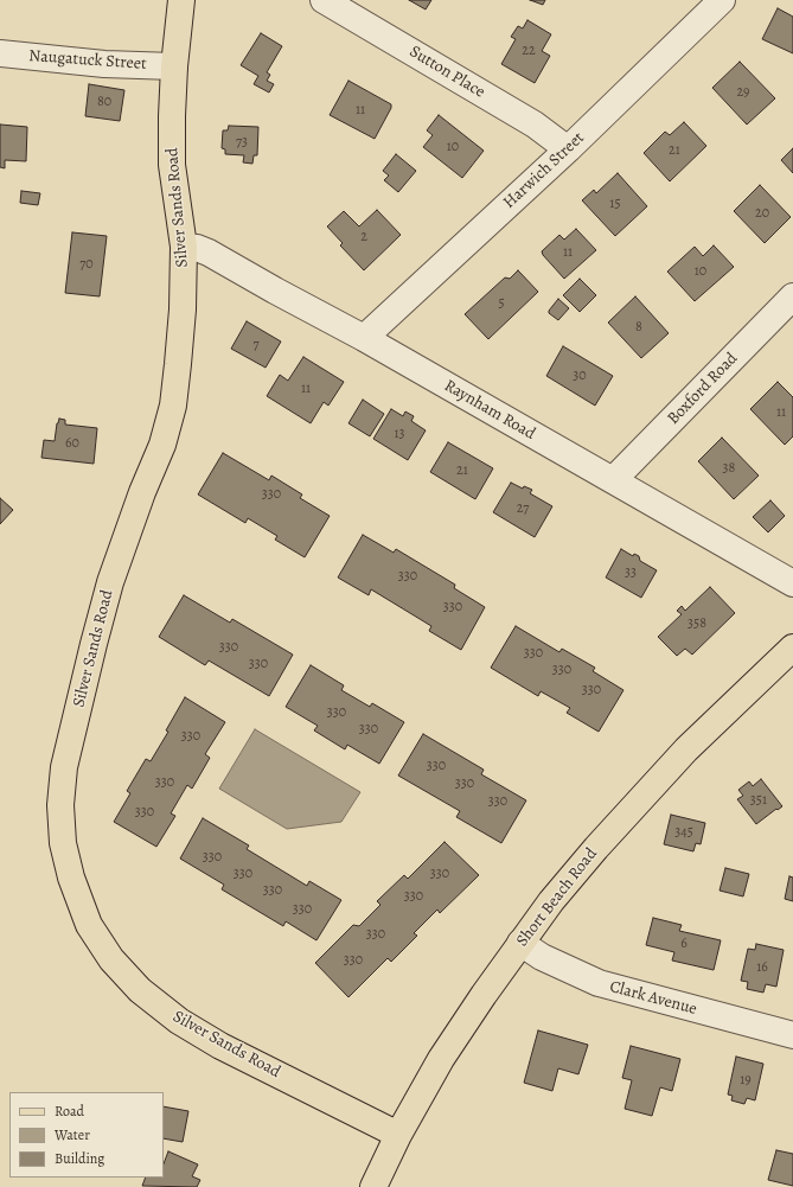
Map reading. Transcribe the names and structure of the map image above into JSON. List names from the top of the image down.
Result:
{
  "streets": {
    "main road": ["Silver Sands Road", "Short Beach Road"],
    "street": [
      "Naugatuck Street",
      "Sutton Place",
      "Harwich Street",
      "Boxford Road",
      "Raynham Road",
      "Clark Avenue"
    ]
  },
  "crossings": [
    ["Naugatuck Street", "Silver Sands Road"],
    ["Sutton Place", "Harwich Street"],
    ["Harwich Street", "Raynham Road"],
    ["Silver Sands Road", "Raynham Road"],
    ["Silver Sands Road", "Short Beach Road"],
    ["Boxford Road", "Raynham Road"],
    ["Short Beach Road", "Clark Avenue"]
  ],
  "house_numbers": [
    "22",
    "29",
    "80",
    "11",
    "73",
    "10",
    "21",
    "15",
    "20",
    "2",
    "11",
    "70",
    "10",
    "5",
    "8",
    "7",
    "30",
    "11",
    "11",
    "13",
    "60",
    "38",
    "21",
    "330",
    "27",
    "33",
    "330",
    "330",
    "358",
    "330",
    "330",
    "330",
    "330",
    "330",
    "330",
    "330",
    "330",
    "330",
    "330",
    "330",
    "351",
    "330",
    "330",
    "345",
    "330",
    "330",
    "330",
    "330",
    "330",
    "330",
    "330",
    "6",
    "330",
    "16",
    "19"
  ],
  "legend": ["Road", "Water", "Building"]
}
